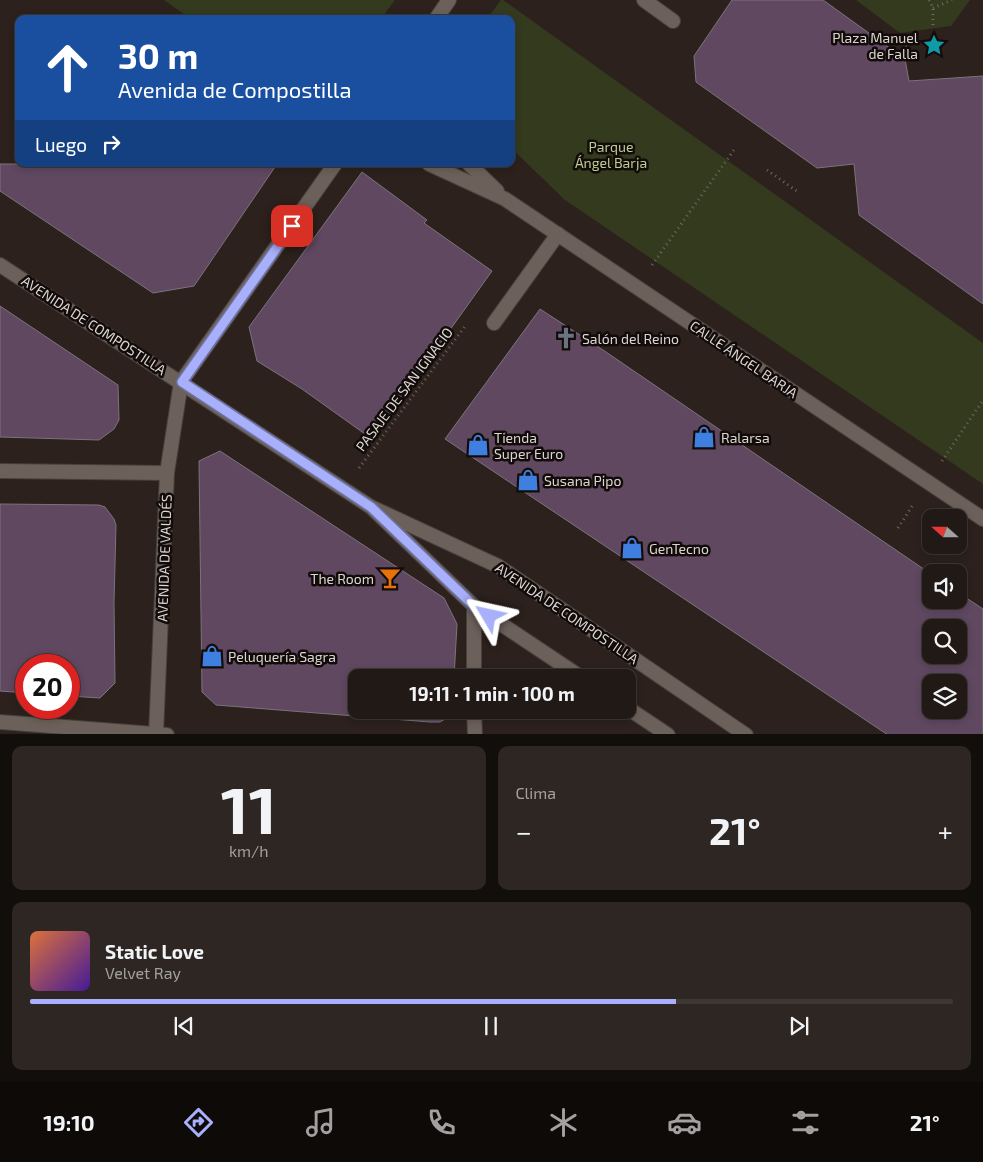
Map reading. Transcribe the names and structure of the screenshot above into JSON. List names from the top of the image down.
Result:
{
  "streets": {
    "street": ["AVENIDA DE COMPOSTILLA", "CALLE ÁNGEL BARJA", "AVENIDA DE VALDÉS"],
    "path": ["PASAJE DE SAN IGNACIO"]
  },
  "crossings": [
    ["AVENIDA DE COMPOSTILLA", "PASAJE DE SAN IGNACIO"],
    ["AVENIDA DE COMPOSTILLA", "AVENIDA DE VALDÉS"]
  ],
  "parks": ["Parque Ángel Barja"],
  "places": {
    "place": ["Plaza Manuel de Falla"],
    "church": ["Salón del Reino"],
    "shop": [
      "Ralarsa",
      "Tienda Super Euro",
      "Susana Pipo",
      "GenTecno",
      "Peluquería Sagra"
    ],
    "bar": ["The Room"]
  },
  "north": "left",
  "page": {
    "turn": ["30 m", "Avenida de Compostilla"],
    "then": "Luego",
    "limit": "20",
    "trip": "19:11 · 1 min · 100 m",
    "tile": [
      ["11", "km/h"],
      "Clima"
    ],
    "heat": ["−", "21°", "+"],
    "song": ["Static Love", "Velvet Ray"],
    "tabs": ["19:10", "21°"]
  }
}
